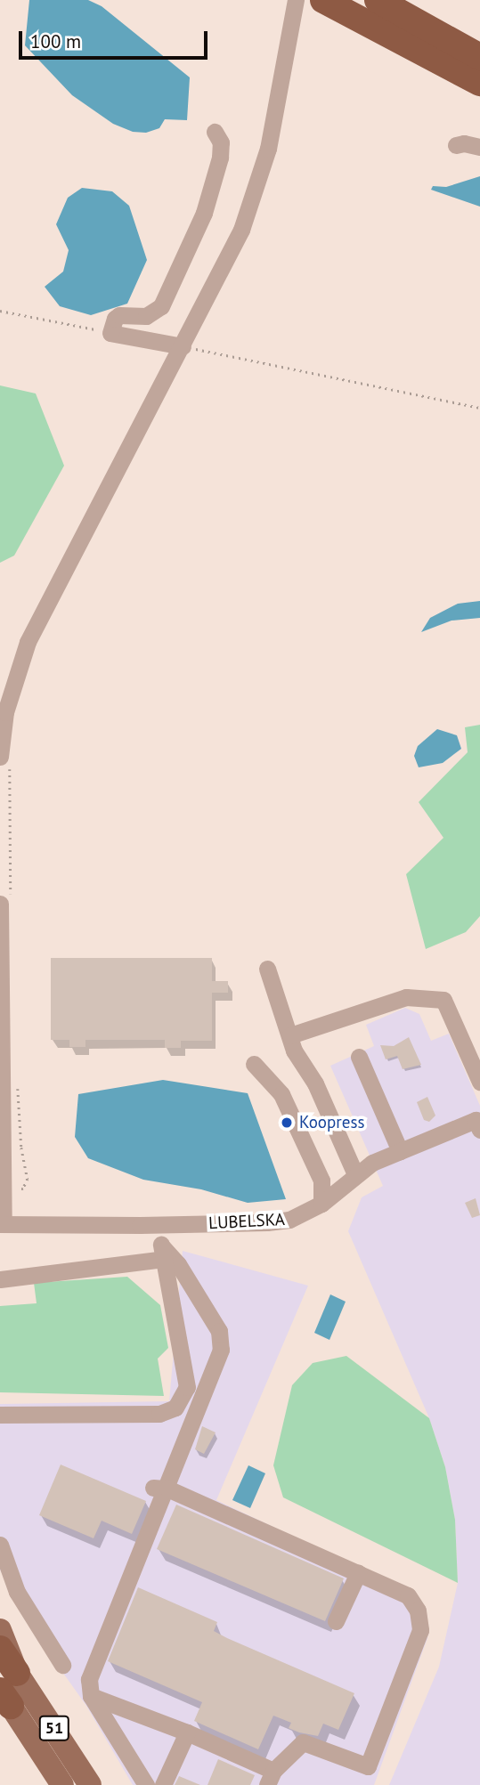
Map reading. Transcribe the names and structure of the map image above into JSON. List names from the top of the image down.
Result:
{
  "streets": {
    "main road": ["51"],
    "street": ["LUBELSKA"]
  },
  "places": ["Koopress"],
  "scale_bar": "100 m"
}
